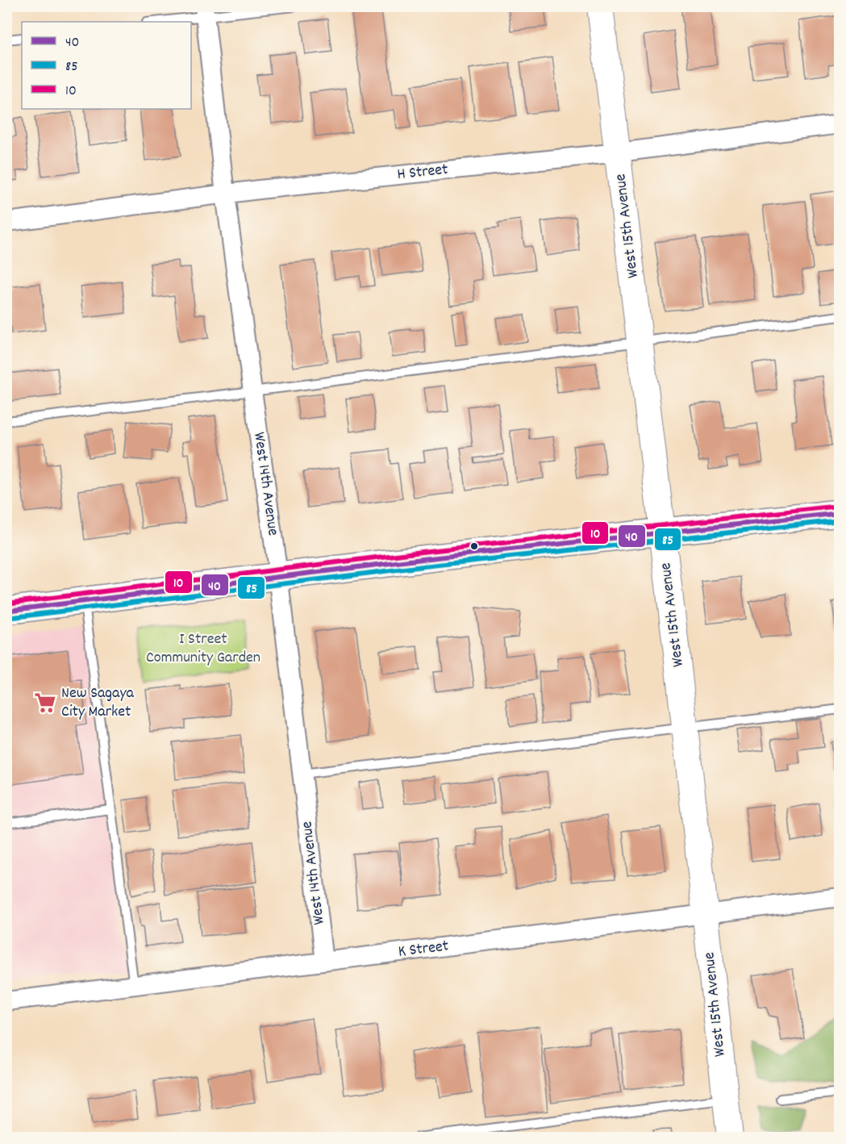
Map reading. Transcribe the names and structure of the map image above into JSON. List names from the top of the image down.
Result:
{
  "streets": {
    "main road": ["West 15th Avenue"],
    "street": ["H Street", "West 14th Avenue", "K Street"]
  },
  "crossings": [
    ["H Street", "West 15th Avenue"],
    ["H Street", "West 14th Avenue"],
    ["West 15th Avenue", "K Street"],
    ["West 14th Avenue", "K Street"]
  ],
  "parks": ["I Street Community Garden"],
  "places": {
    "supermarket": ["New Sagaya City Market"]
  },
  "lines": ["transit line 10", "transit line 40", "transit line 85"],
  "legend": ["40", "85", "10"]
}
